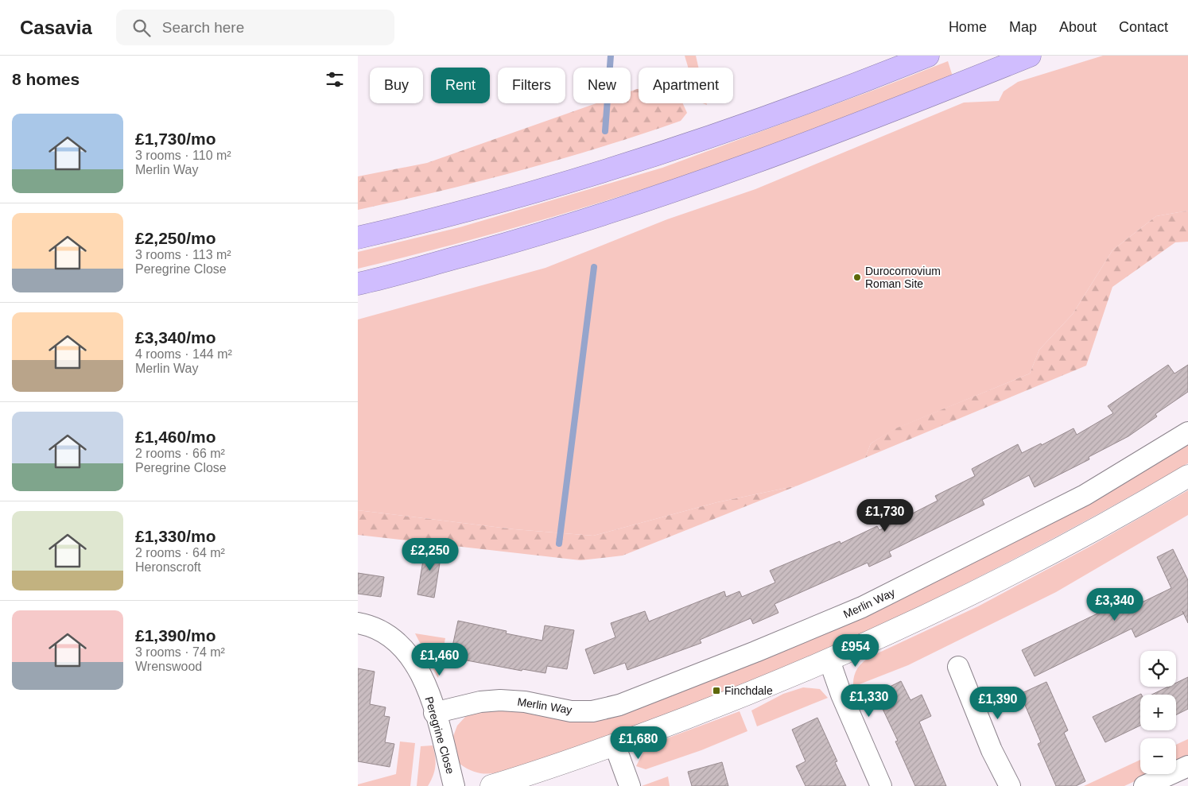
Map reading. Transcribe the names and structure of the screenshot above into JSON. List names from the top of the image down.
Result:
{
  "streets": {
    "street": ["Merlin Way", "Peregrine Close"]
  },
  "crossings": [
    ["Merlin Way", "Peregrine Close"]
  ],
  "places": {
    "other": ["Durocornovium Roman Site"],
    "transit": ["Finchdale"]
  },
  "page": {
    "header": "Casavia",
    "search": "Search here",
    "nav": [
      "Home",
      "Map",
      "About",
      "Contact"
    ],
    "heading": "8 homes",
    "chip": [
      "Buy",
      "Rent",
      "Filters",
      "New",
      "Apartment"
    ],
    "list": [
      {
        "name": "£1,730/mo",
        "note": "3 rooms · 110 m² · Merlin Way"
      },
      {
        "name": "£2,250/mo",
        "note": "3 rooms · 113 m² · Peregrine Close"
      },
      {
        "name": "£3,340/mo",
        "note": "4 rooms · 144 m² · Merlin Way"
      },
      {
        "name": "£1,460/mo",
        "note": "2 rooms · 66 m² · Peregrine Close"
      },
      {
        "name": "£1,330/mo",
        "note": "2 rooms · 64 m² · Heronscroft"
      },
      {
        "name": "£1,390/mo",
        "note": "3 rooms · 74 m² · Wrenswood"
      }
    ],
    "price": [
      "£1,730",
      "£2,250",
      "£3,340",
      "£954",
      "£1,460",
      "£1,330",
      "£1,390",
      "£1,680"
    ],
    "map_buttons": ["+", "−"]
  }
}
